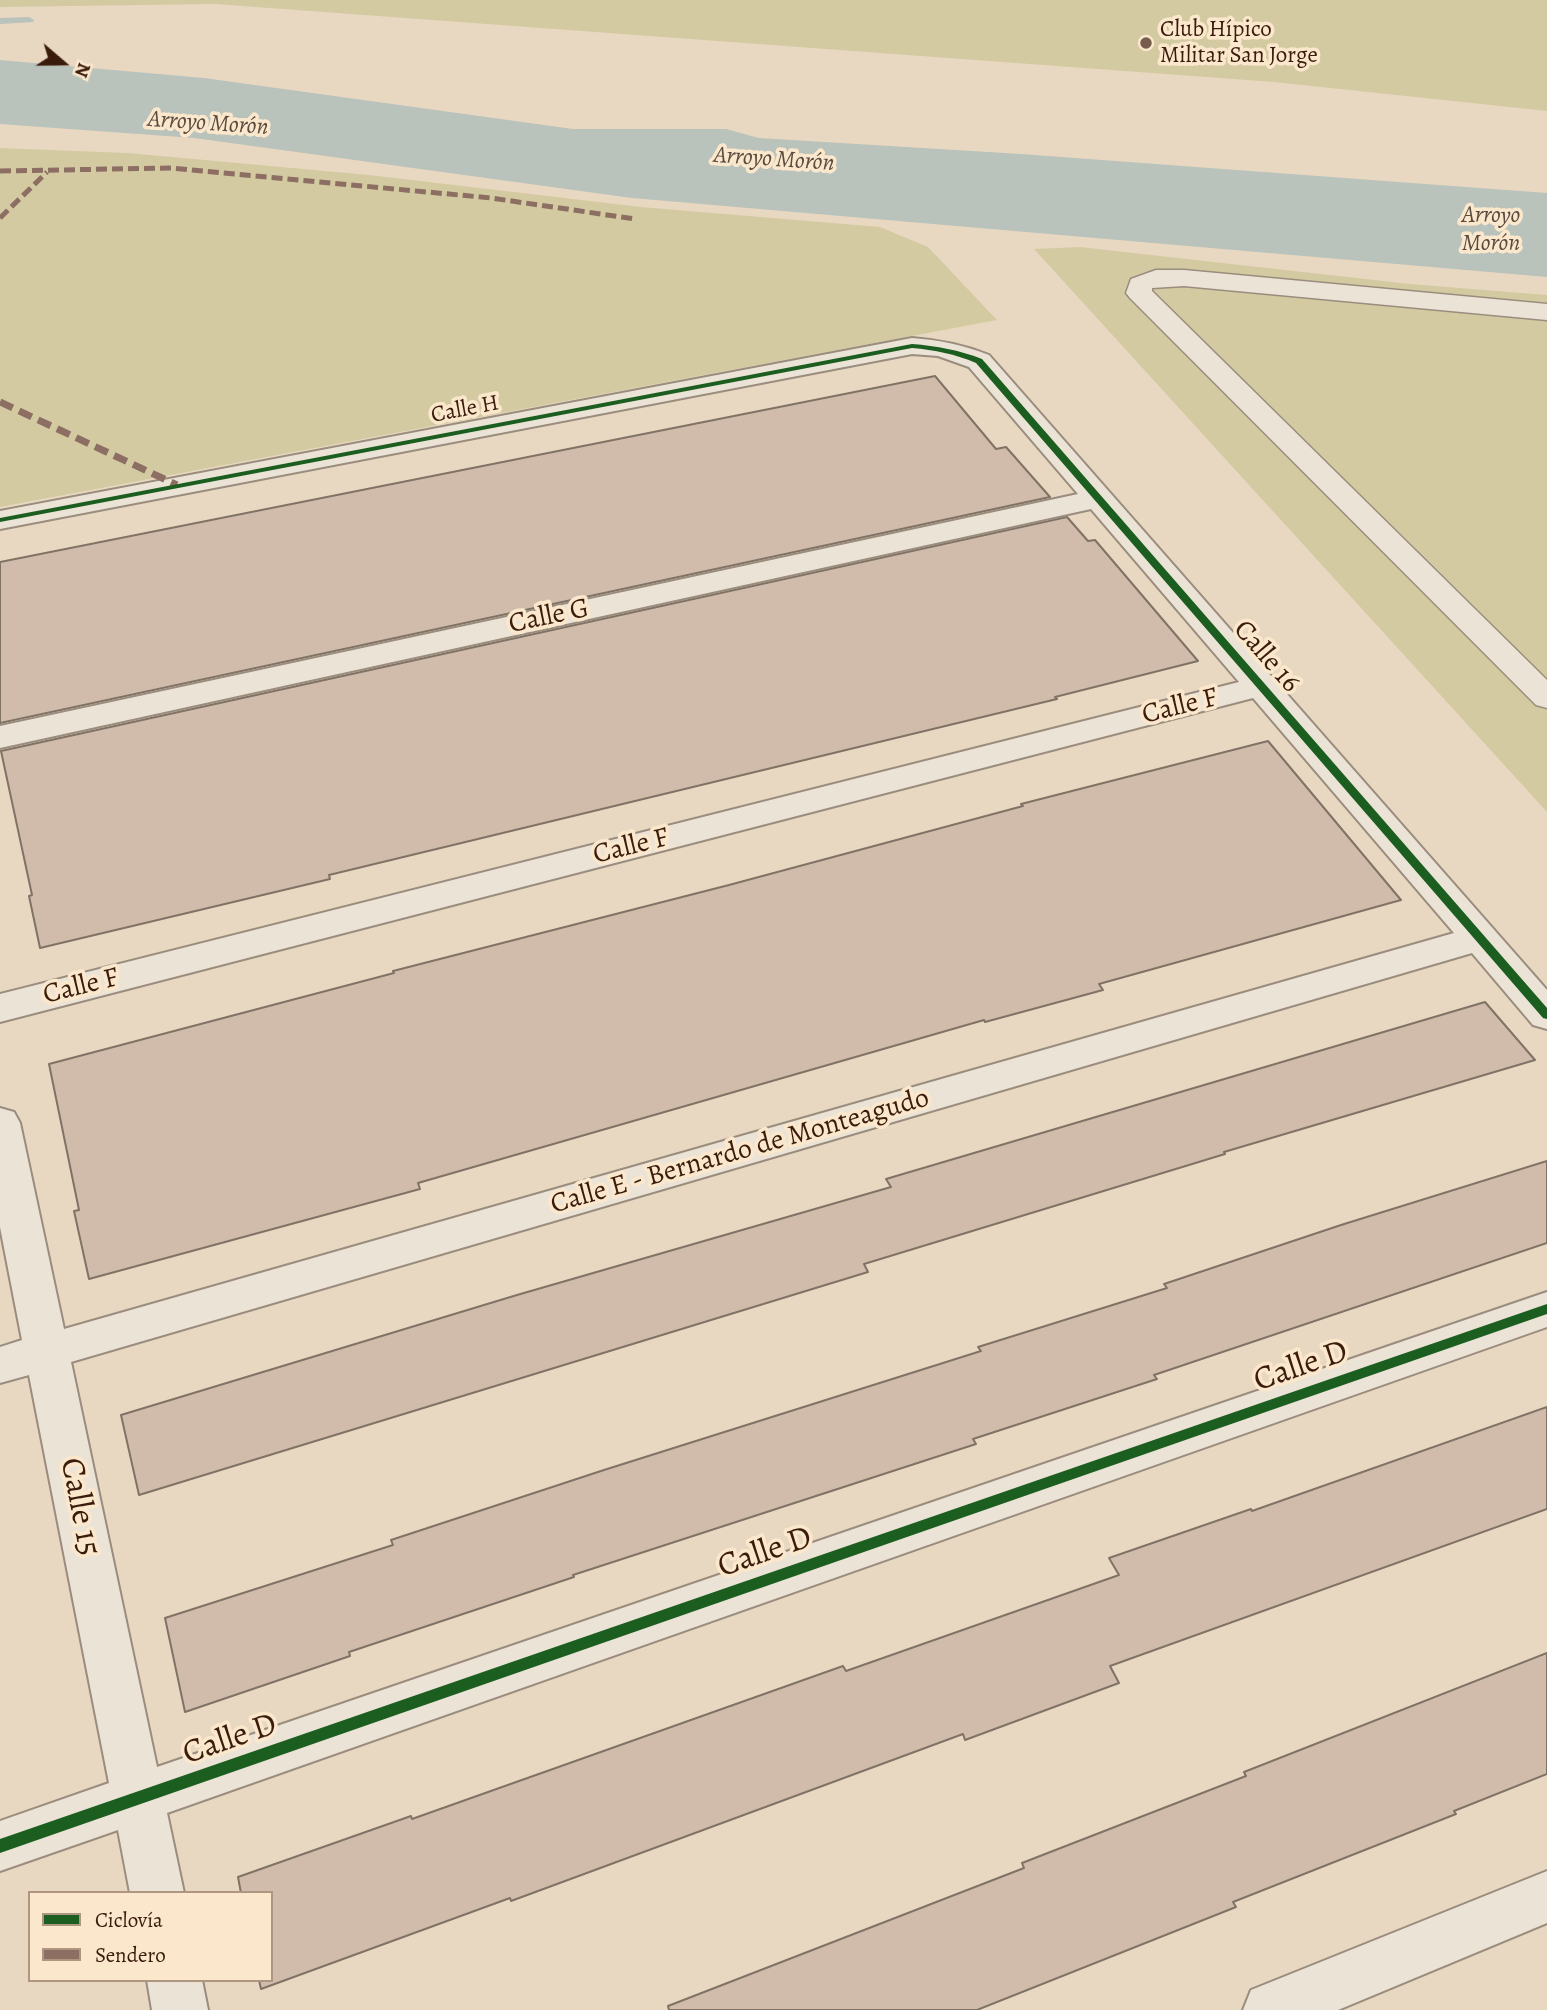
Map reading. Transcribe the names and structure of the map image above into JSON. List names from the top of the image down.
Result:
{
  "streets": {
    "street": [
      "Calle H",
      "Calle G",
      "Calle 16",
      "Calle F",
      "Calle E - Bernardo de Monteagudo",
      "Calle D",
      "Calle 15"
    ]
  },
  "crossings": [
    ["Calle H", "Calle 16"],
    ["Calle G", "Calle 16"],
    ["Calle 16", "Calle F"],
    ["Calle 16", "Calle E - Bernardo de Monteagudo"],
    ["Calle E - Bernardo de Monteagudo", "Calle 15"],
    ["Calle D", "Calle 15"]
  ],
  "water": ["Arroyo Morón"],
  "places": ["Club Hípico Militar San Jorge"],
  "legend": ["Ciclovía", "Sendero"],
  "north": "right"
}
